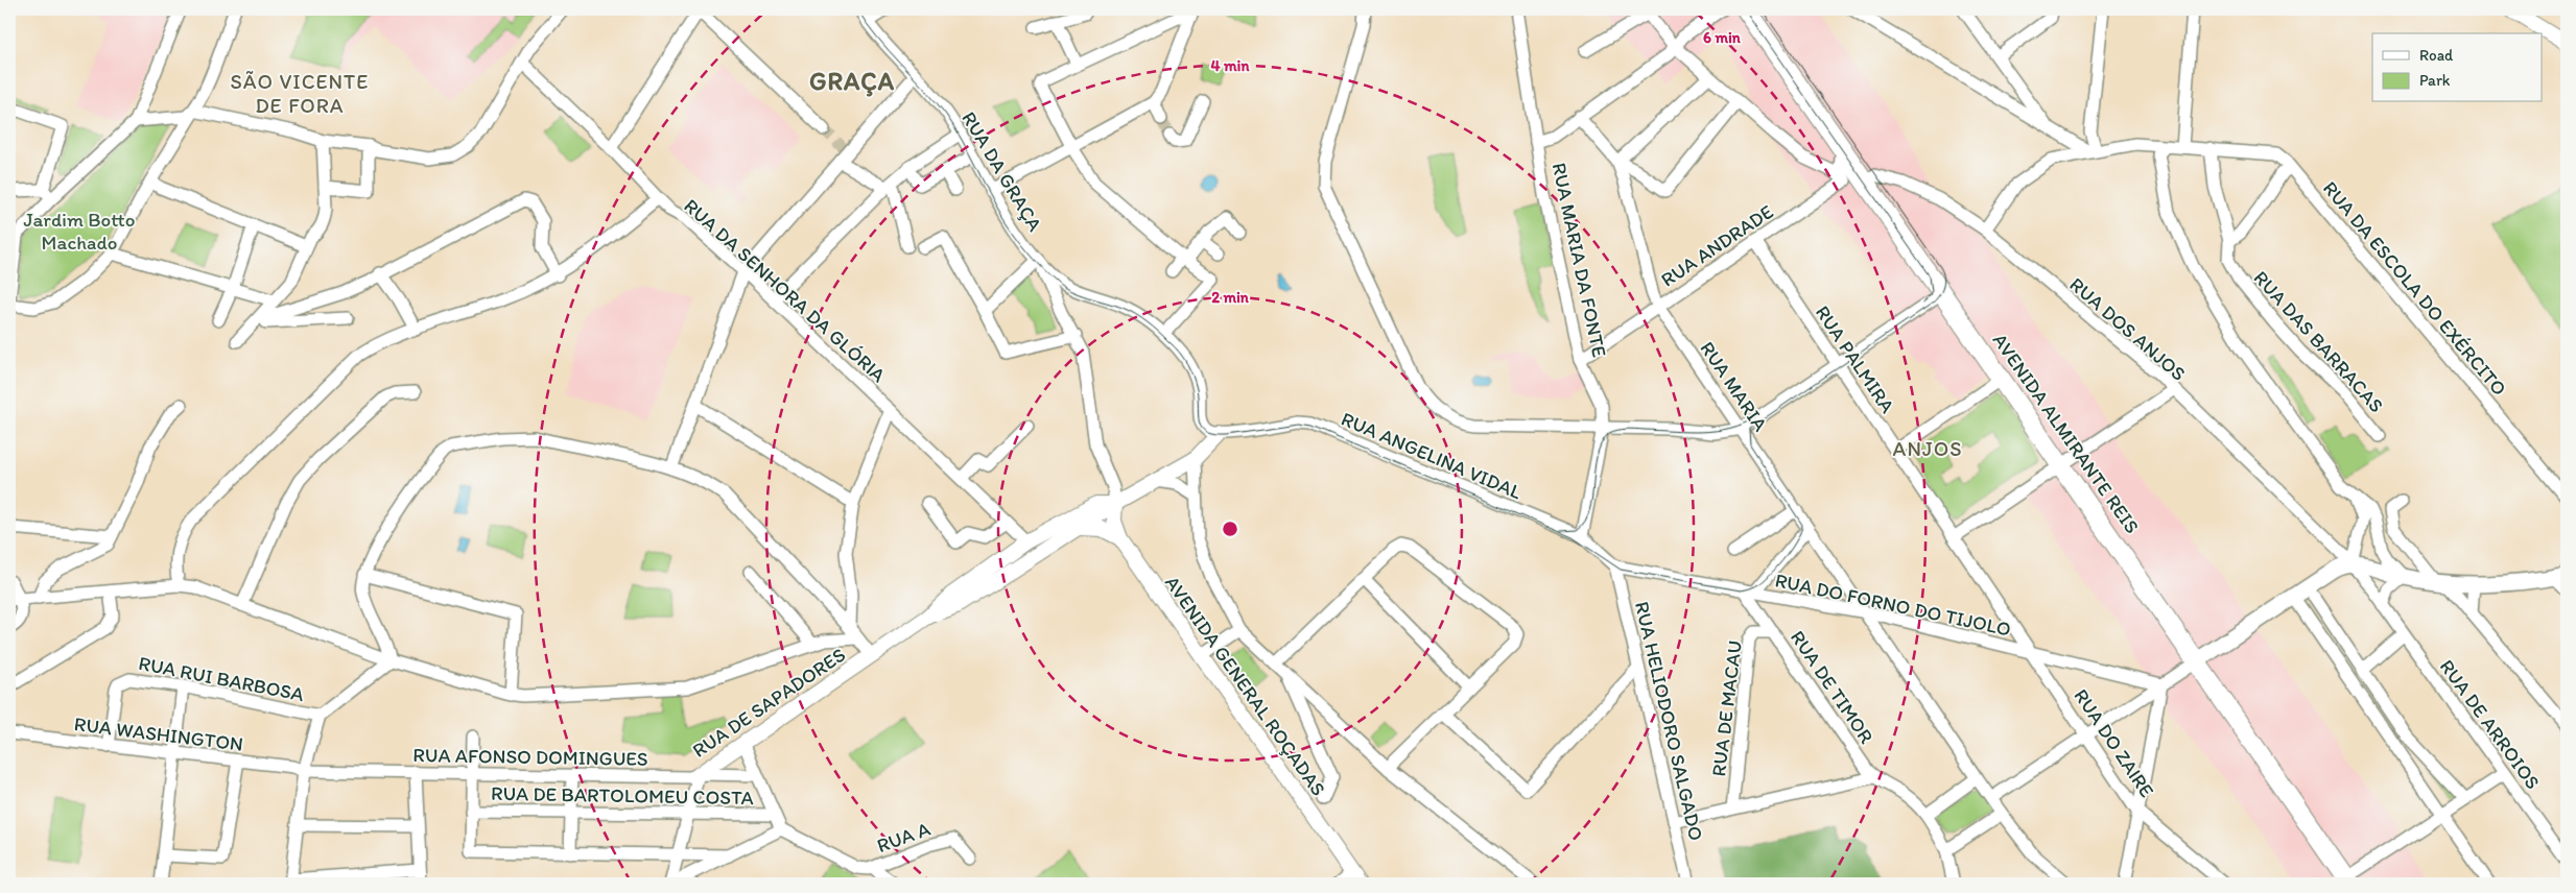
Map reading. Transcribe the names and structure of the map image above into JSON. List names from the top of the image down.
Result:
{
  "streets": {
    "main road": ["AVENIDA ALMIRANTE REIS"],
    "street": [
      "RUA DA GRAÇA",
      "RUA ANDRADE",
      "RUA MARIA DA FONTE",
      "RUA DA ESCOLA DO EXÉRCITO",
      "RUA DA SENHORA DA GLÓRIA",
      "RUA DOS ANJOS",
      "RUA DAS BARRACAS",
      "RUA PALMIRA",
      "RUA MARIA",
      "RUA ANGELINA VIDAL",
      "RUA DO FORNO DO TIJOLO",
      "RUA RUI BARBOSA",
      "AVENIDA GENERAL ROÇADAS",
      "RUA DE TIMOR",
      "RUA DE SAPADORES",
      "RUA DE MACAU",
      "RUA HELIODORO SALGADO",
      "RUA DE ARROIOS",
      "RUA WASHINGTON",
      "RUA DO ZAIRE",
      "RUA AFONSO DOMINGUES",
      "RUA DE BARTOLOMEU COSTA",
      "RUA A"
    ]
  },
  "crossings": [
    ["RUA DA GRAÇA", "RUA ANGELINA VIDAL"],
    ["RUA DA GRAÇA", "RUA DE SAPADORES"],
    ["RUA ANDRADE", "RUA MARIA DA FONTE"],
    ["RUA ANDRADE", "RUA DOS ANJOS"],
    ["RUA ANDRADE", "RUA PALMIRA"],
    ["RUA ANDRADE", "RUA MARIA"],
    ["RUA ANDRADE", "AVENIDA ALMIRANTE REIS"],
    ["RUA MARIA DA FONTE", "RUA ANGELINA VIDAL"],
    ["RUA DA ESCOLA DO EXÉRCITO", "RUA DOS ANJOS"],
    ["RUA DA ESCOLA DO EXÉRCITO", "RUA DAS BARRACAS"],
    ["RUA DA SENHORA DA GLÓRIA", "RUA DE SAPADORES"],
    ["RUA DOS ANJOS", "AVENIDA ALMIRANTE REIS"],
    ["RUA DOS ANJOS", "RUA DE ARROIOS"],
    ["RUA PALMIRA", "RUA DO FORNO DO TIJOLO"],
    ["RUA PALMIRA", "RUA DO ZAIRE"],
    ["RUA MARIA", "RUA DO FORNO DO TIJOLO"],
    ["RUA ANGELINA VIDAL", "RUA DO FORNO DO TIJOLO"],
    ["RUA ANGELINA VIDAL", "RUA DE SAPADORES"],
    ["RUA ANGELINA VIDAL", "RUA HELIODORO SALGADO"],
    ["RUA DO FORNO DO TIJOLO", "RUA DE TIMOR"],
    ["RUA DO FORNO DO TIJOLO", "RUA HELIODORO SALGADO"],
    ["RUA DO FORNO DO TIJOLO", "RUA DO ZAIRE"],
    ["RUA RUI BARBOSA", "RUA WASHINGTON"],
    ["AVENIDA GENERAL ROÇADAS", "RUA DE SAPADORES"],
    ["RUA DE TIMOR", "RUA DE MACAU"],
    ["RUA DE SAPADORES", "RUA AFONSO DOMINGUES"],
    ["RUA DE SAPADORES", "RUA DE BARTOLOMEU COSTA"],
    ["RUA WASHINGTON", "RUA AFONSO DOMINGUES"]
  ],
  "districts": ["SÃO VICENTE DE FORA", "GRAÇA", "ANJOS"],
  "parks": ["Jardim Botto Machado"],
  "legend": ["Road", "Park"],
  "rings": ["6 min", "4 min", "2 min"]
}
